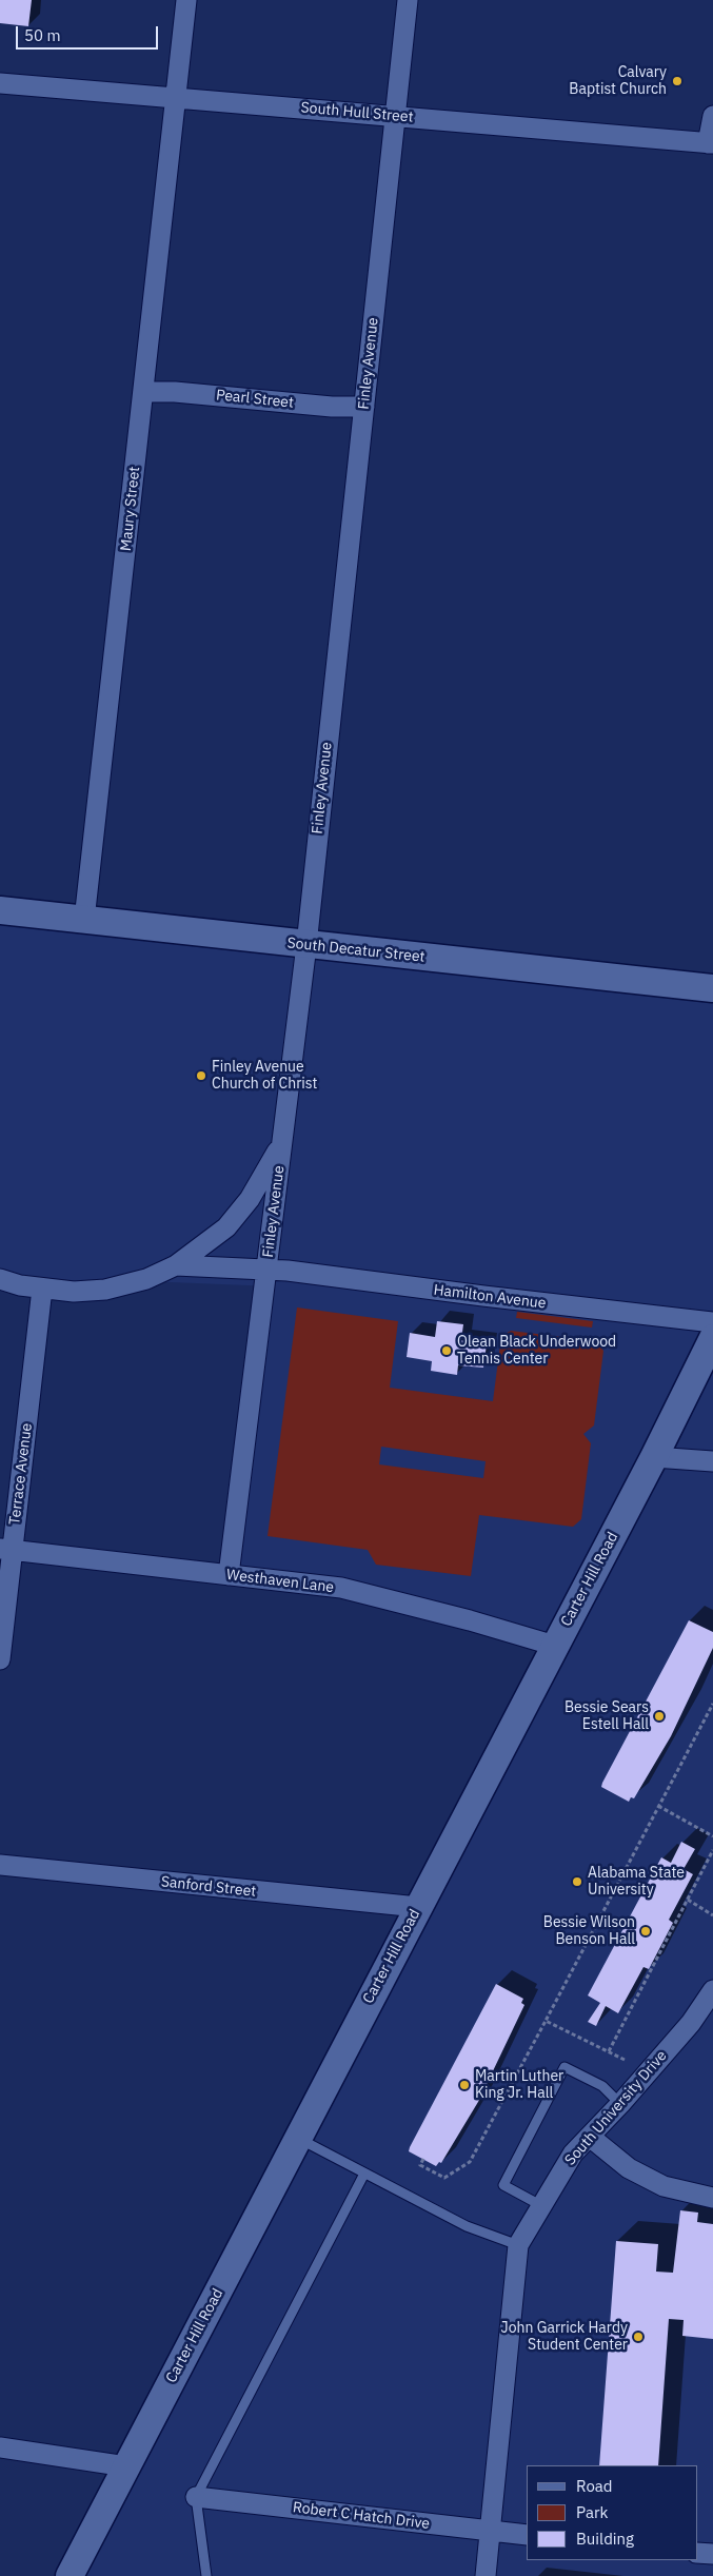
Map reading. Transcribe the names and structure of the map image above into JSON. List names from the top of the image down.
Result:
{
  "streets": {
    "main road": ["South Decatur Street", "Carter Hill Road"],
    "street": [
      "South Hull Street",
      "Finley Avenue",
      "Pearl Street",
      "Maury Street",
      "Hamilton Avenue",
      "Terrace Avenue",
      "Westhaven Lane",
      "Sanford Street",
      "South University Drive",
      "Robert C Hatch Drive"
    ]
  },
  "crossings": [
    ["South Hull Street", "Finley Avenue"],
    ["South Hull Street", "Maury Street"],
    ["Finley Avenue", "Pearl Street"],
    ["Finley Avenue", "South Decatur Street"],
    ["Finley Avenue", "Hamilton Avenue"],
    ["Finley Avenue", "Westhaven Lane"],
    ["Pearl Street", "Maury Street"],
    ["Maury Street", "South Decatur Street"],
    ["Terrace Avenue", "Westhaven Lane"],
    ["Carter Hill Road", "Westhaven Lane"],
    ["Carter Hill Road", "Sanford Street"],
    ["South University Drive", "Robert C Hatch Drive"]
  ],
  "places": [
    "Calvary Baptist Church",
    "Finley Avenue Church of Christ",
    "Olean Black Underwood Tennis Center",
    "Bessie Sears Estell Hall",
    "Alabama State University",
    "Bessie Wilson Benson Hall",
    "Martin Luther King Jr. Hall",
    "John Garrick Hardy Student Center"
  ],
  "legend": ["Road", "Park", "Building"],
  "scale_bar": "50 m"
}
